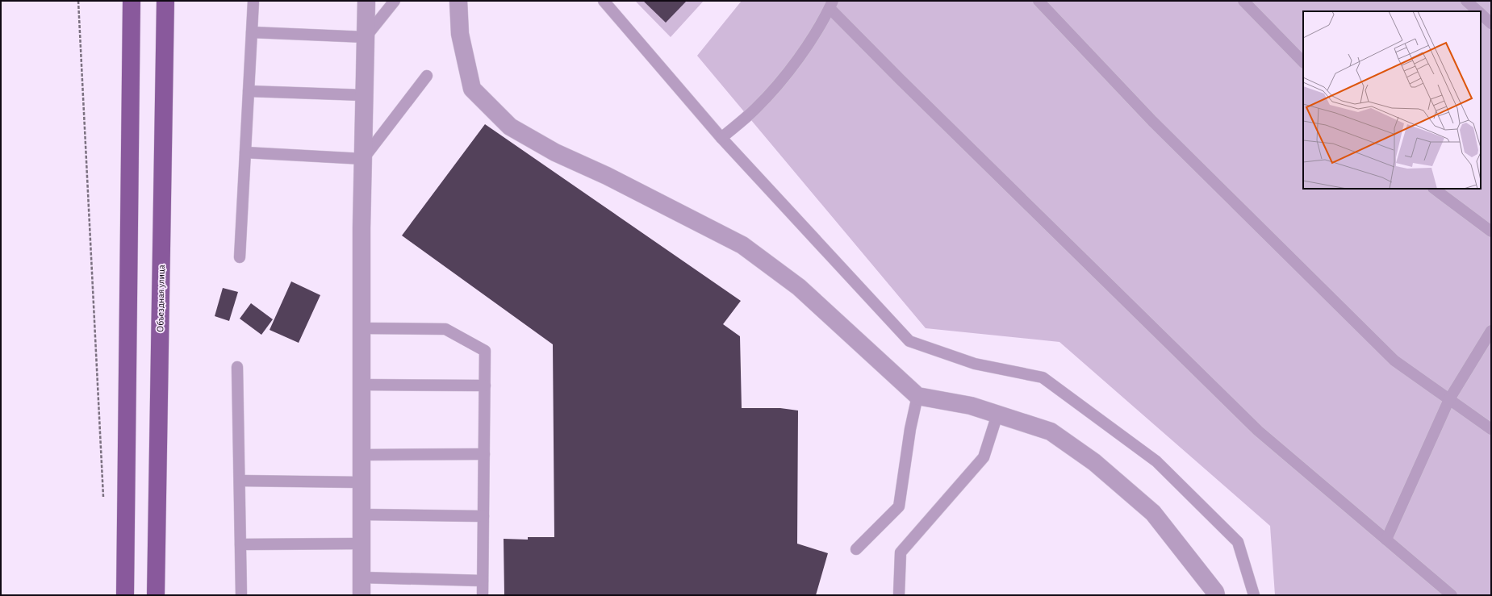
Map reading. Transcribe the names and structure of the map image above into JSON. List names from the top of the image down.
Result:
{
  "streets": {
    "main road": ["Объездная улица"]
  }
}
